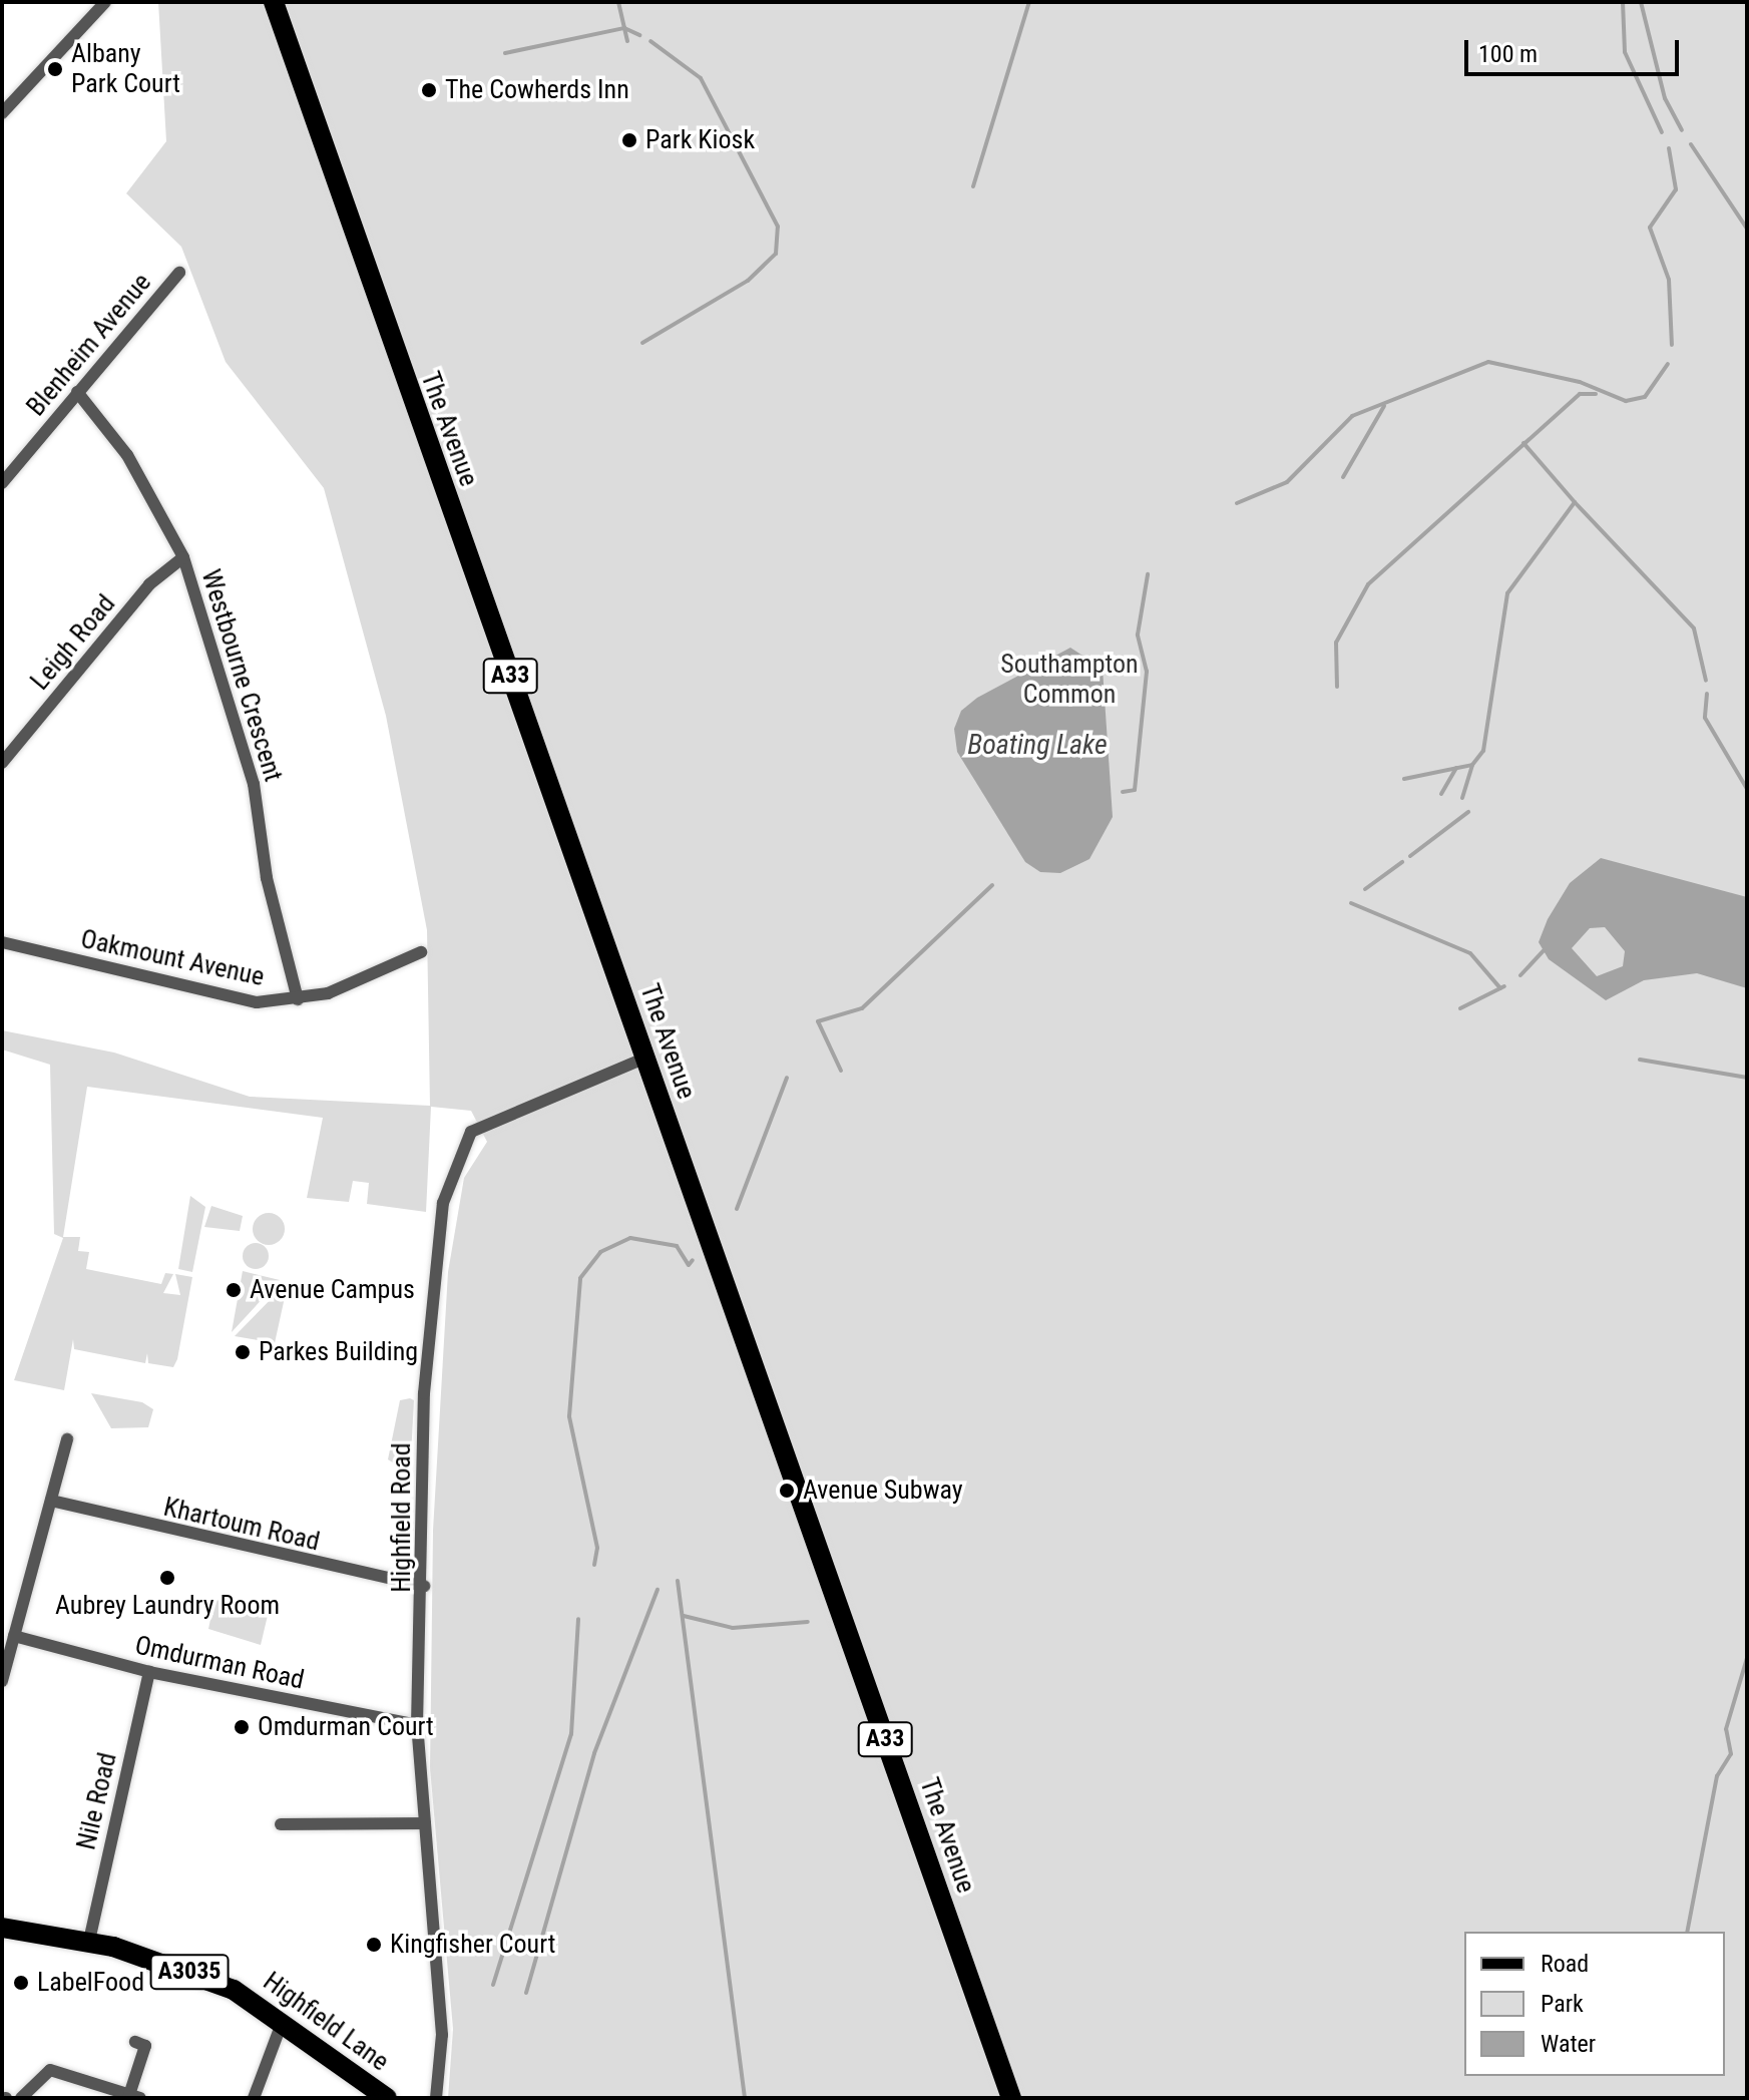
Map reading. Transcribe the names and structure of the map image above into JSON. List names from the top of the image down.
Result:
{
  "streets": {
    "main road": [
      "The Avenue",
      "A33",
      "A3035",
      "Highfield Lane"
    ],
    "street": [
      "Blenheim Avenue",
      "Leigh Road",
      "Westbourne Crescent",
      "Oakmount Avenue",
      "Highfield Road",
      "Khartoum Road",
      "Omdurman Road",
      "Nile Road"
    ]
  },
  "crossings": [
    ["Blenheim Avenue", "Westbourne Crescent"],
    ["The Avenue", "Highfield Road"],
    ["Leigh Road", "Westbourne Crescent"],
    ["Westbourne Crescent", "Oakmount Avenue"],
    ["Highfield Road", "Khartoum Road"],
    ["Highfield Road", "Omdurman Road"],
    ["Omdurman Road", "Nile Road"],
    ["Nile Road", "Highfield Lane"]
  ],
  "water": ["Boating Lake"],
  "parks": ["Southampton Common"],
  "places": [
    "Albany Park Court",
    "The Cowherds Inn",
    "Park Kiosk",
    "Avenue Campus",
    "Parkes Building",
    "Avenue Subway",
    "Aubrey Laundry Room",
    "Omdurman Court",
    "Kingfisher Court",
    "LabelFood"
  ],
  "legend": ["Road", "Park", "Water"],
  "scale_bar": "100 m"
}
